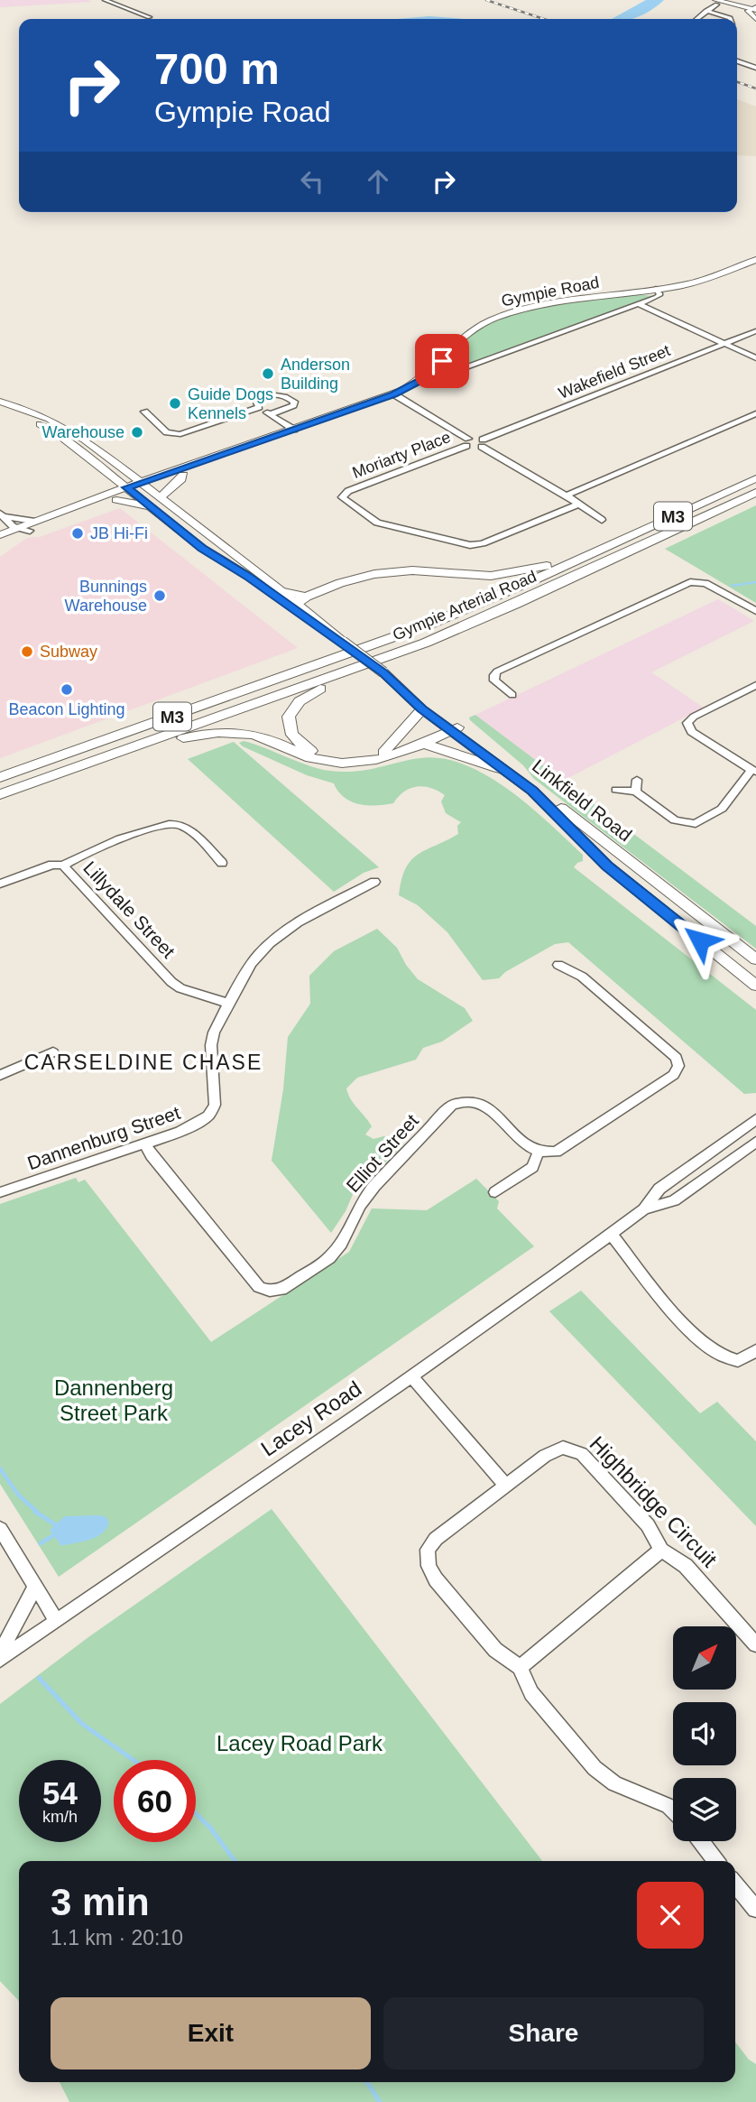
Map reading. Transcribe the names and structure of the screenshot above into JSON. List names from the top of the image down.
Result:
{
  "streets": {
    "highway": ["M3", "Gympie Arterial Road"],
    "main road": ["Gympie Road", "Linkfield Road"],
    "street": [
      "Wakefield Street",
      "Moriarty Place",
      "Lillydale Street",
      "Dannenburg Street",
      "Elliot Street",
      "Lacey Road",
      "Highbridge Circuit"
    ]
  },
  "crossings": [
    ["Gympie Road", "Linkfield Road"],
    ["Lillydale Street", "Dannenburg Street"],
    ["Dannenburg Street", "Elliot Street"]
  ],
  "districts": ["CARSELDINE CHASE"],
  "parks": ["Dannenberg Street Park", "Lacey Road Park"],
  "places": [
    "Anderson Building",
    "Guide Dogs Kennels",
    "Warehouse",
    "JB Hi-Fi",
    "Bunnings Warehouse",
    "Subway",
    "Beacon Lighting"
  ],
  "north": "top right",
  "page": {
    "turn": ["700 m", "Gympie Road"],
    "speed": "54 km/h",
    "limit": "60",
    "heading": ["3 min", "1.1 km · 20:10"],
    "buttons": ["Exit", "Share"]
  }
}
